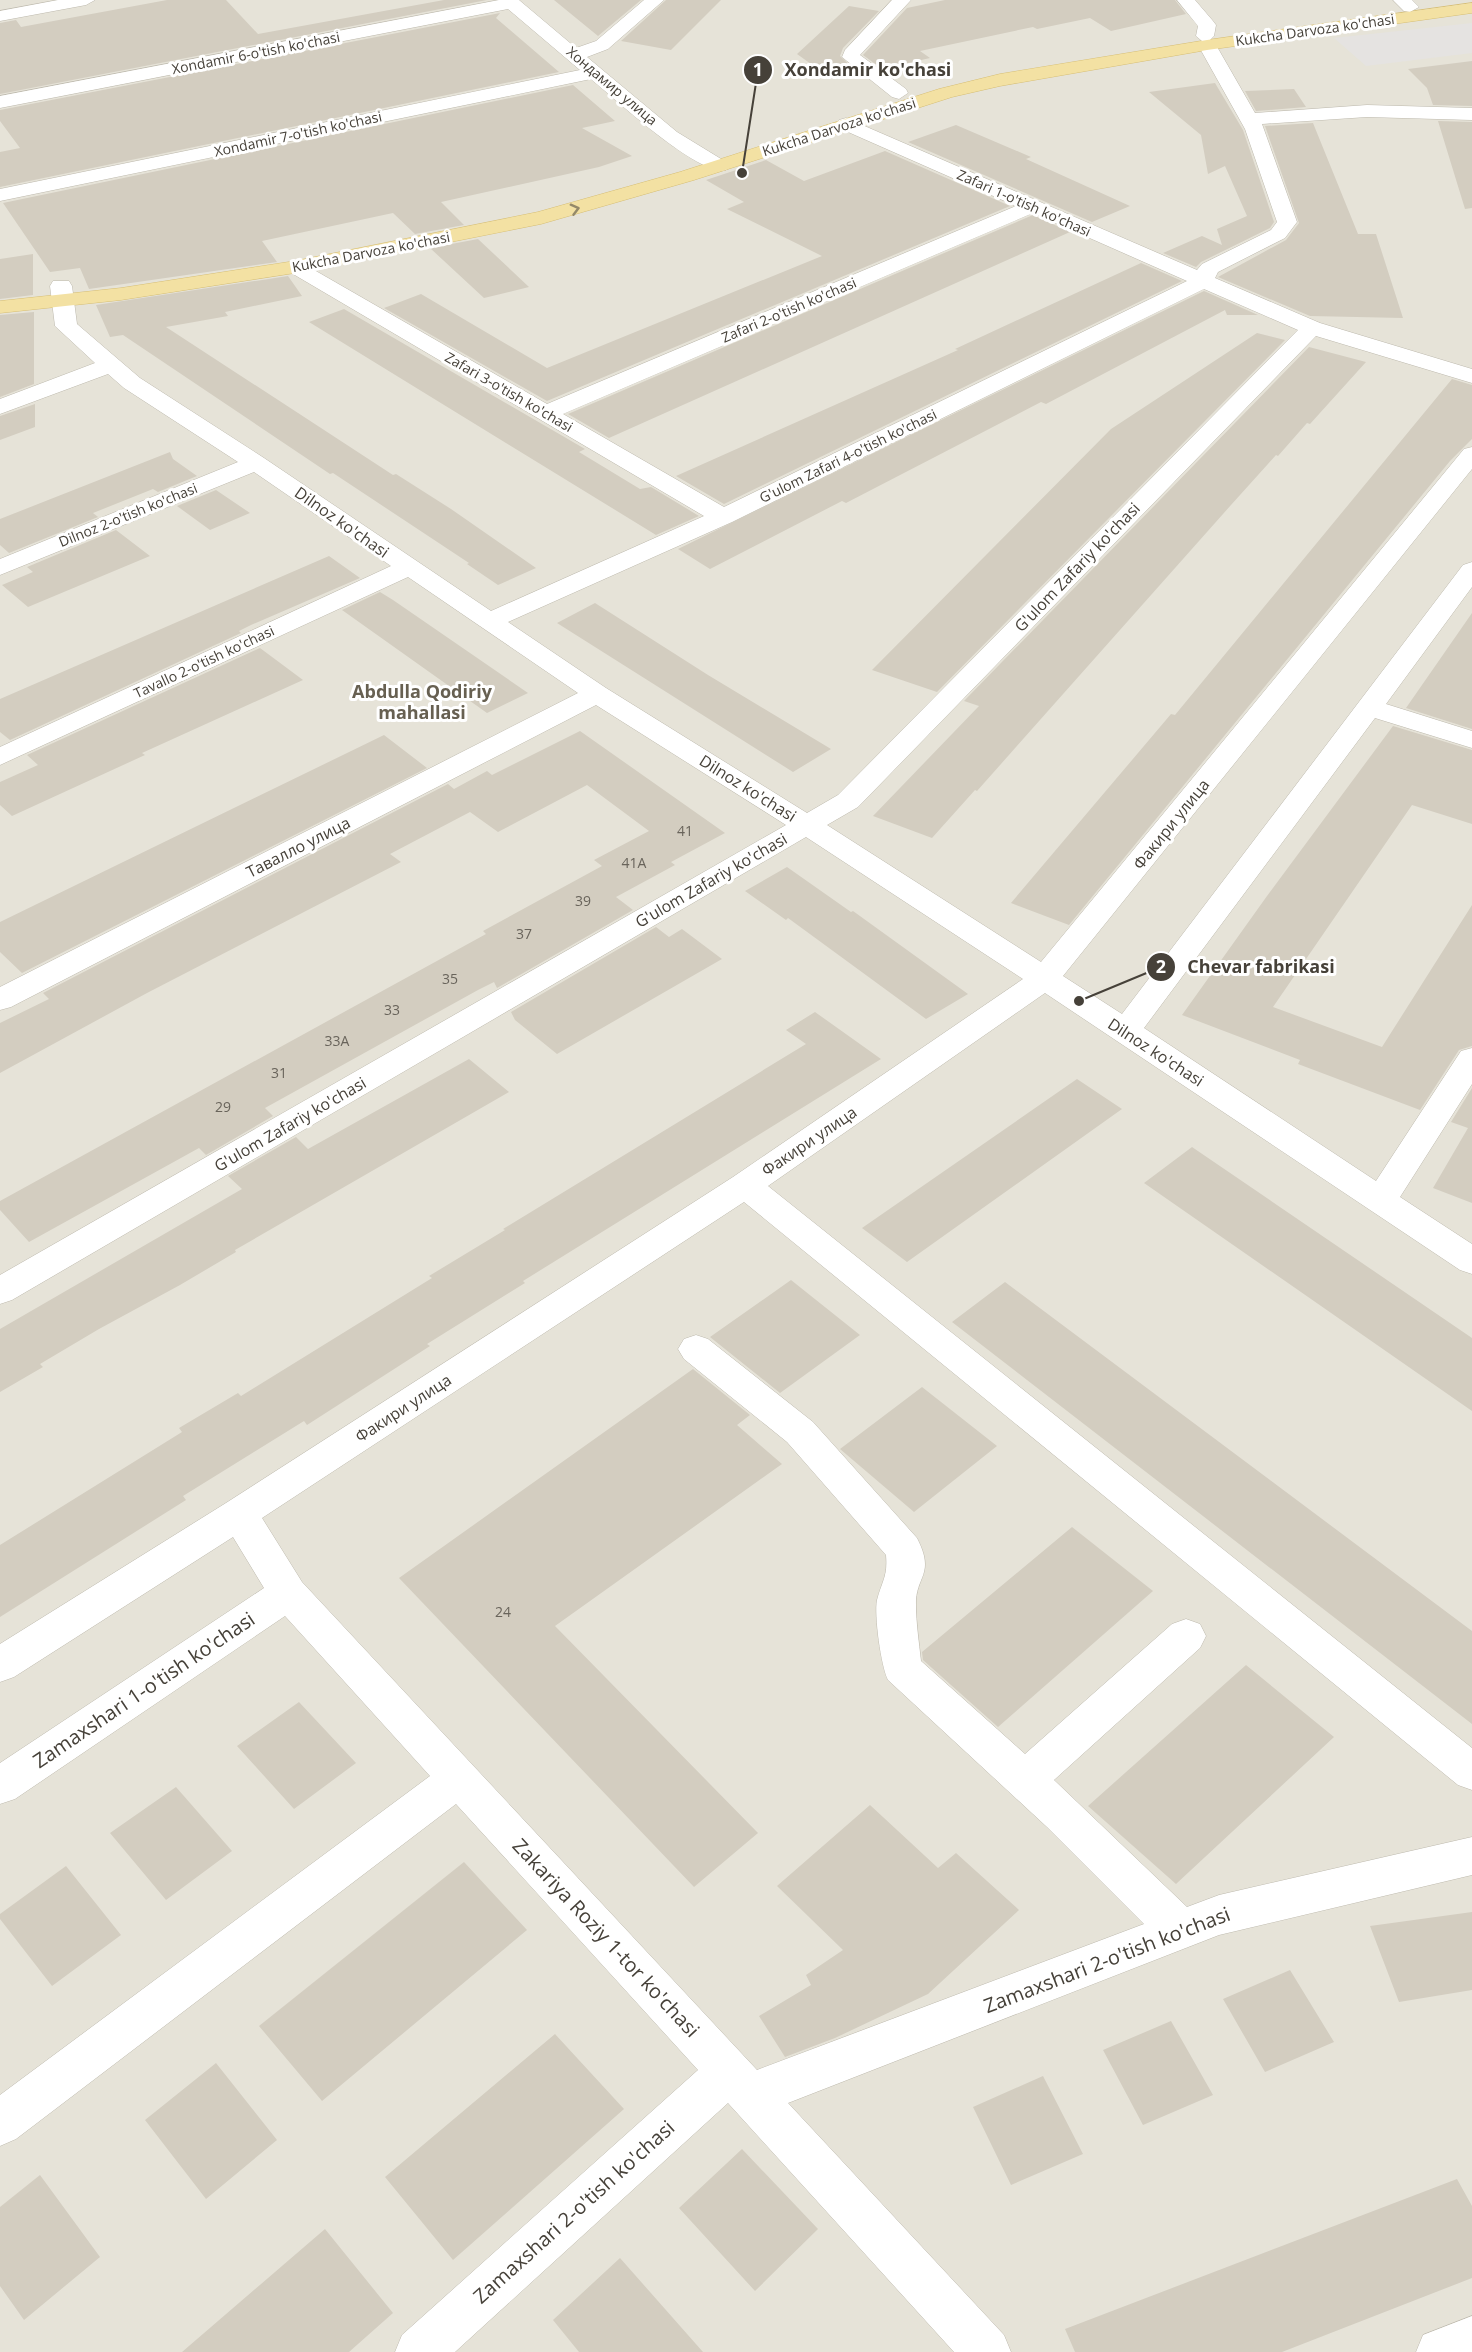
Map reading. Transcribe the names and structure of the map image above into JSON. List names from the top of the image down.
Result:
{
  "streets": {
    "main road": ["Kukcha Darvoza ko'chasi"],
    "street": [
      "Xondamir 6-o'tish ko'chasi",
      "Хондамир улица",
      "Xondamir 7-o'tish ko'chasi",
      "Zafari 1-o'tish ko'chasi",
      "Zafari 2-o'tish ko'chasi",
      "Zafari 3-o'tish ko'chasi",
      "G'ulom Zafari 4-o'tish ko'chasi",
      "Dilnoz 2-o'tish ko'chasi",
      "Dilnoz ko'chasi",
      "G'ulom Zafariy ko'chasi",
      "Tavallo 2-o'tish ko'chasi",
      "Факири улица",
      "Тавалло улица",
      "Zamaxshari 1-o'tish ko'chasi",
      "Zakariya Roziy 1-tor ko'chasi",
      "Zamaxshari 2-o'tish ko'chasi"
    ]
  },
  "crossings": [
    ["Kukcha Darvoza ko'chasi", "Хондамир улица"],
    ["Kukcha Darvoza ko'chasi", "Zafari 1-o'tish ko'chasi"],
    ["Kukcha Darvoza ko'chasi", "Zafari 3-o'tish ko'chasi"],
    ["Kukcha Darvoza ko'chasi", "Dilnoz ko'chasi"],
    ["Xondamir 6-o'tish ko'chasi", "Хондамир улица"],
    ["Хондамир улица", "Xondamir 7-o'tish ko'chasi"],
    ["Zafari 1-o'tish ko'chasi", "Zafari 2-o'tish ko'chasi"],
    ["Zafari 1-o'tish ko'chasi", "G'ulom Zafari 4-o'tish ko'chasi"],
    ["Zafari 1-o'tish ko'chasi", "G'ulom Zafariy ko'chasi"],
    ["Zafari 2-o'tish ko'chasi", "Zafari 3-o'tish ko'chasi"],
    ["Zafari 3-o'tish ko'chasi", "G'ulom Zafari 4-o'tish ko'chasi"],
    ["G'ulom Zafari 4-o'tish ko'chasi", "Dilnoz ko'chasi"],
    ["Dilnoz 2-o'tish ko'chasi", "Dilnoz ko'chasi"],
    ["Dilnoz ko'chasi", "G'ulom Zafariy ko'chasi"],
    ["Dilnoz ko'chasi", "Tavallo 2-o'tish ko'chasi"],
    ["Dilnoz ko'chasi", "Факири улица"],
    ["Dilnoz ko'chasi", "Тавалло улица"],
    ["Факири улица", "Zakariya Roziy 1-tor ko'chasi"],
    ["Zamaxshari 1-o'tish ko'chasi", "Zakariya Roziy 1-tor ko'chasi"],
    ["Zakariya Roziy 1-tor ko'chasi", "Zamaxshari 2-o'tish ko'chasi"]
  ],
  "districts": ["Abdulla Qodiriy mahallasi"],
  "places": ["Xondamir ko'chasi", "Chevar fabrikasi"],
  "house_numbers": [
    "41",
    "41A",
    "39",
    "37",
    "35",
    "33",
    "33A",
    "31",
    "29",
    "24"
  ]
}
